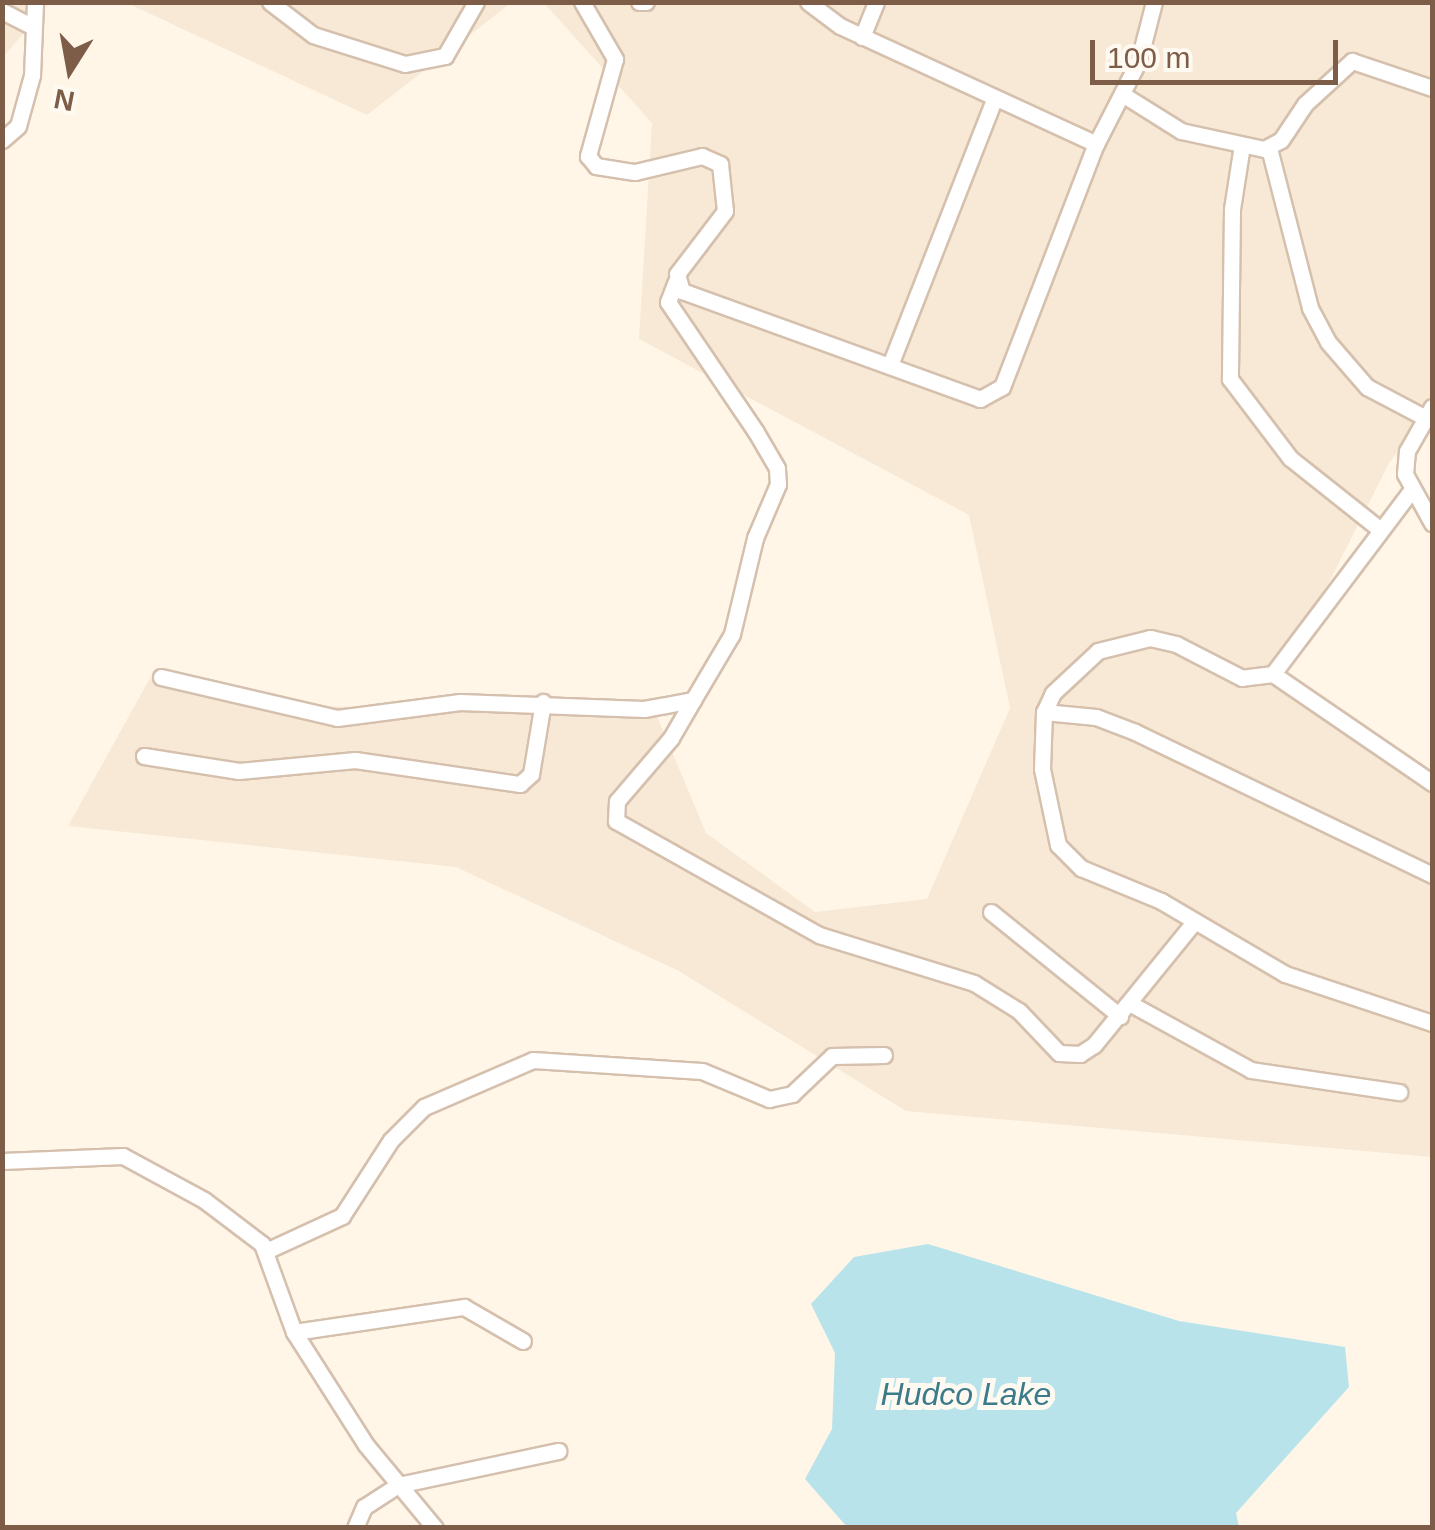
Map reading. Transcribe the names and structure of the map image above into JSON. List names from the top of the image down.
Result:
{
  "water": ["Hudco Lake"],
  "scale_bar": "100 m",
  "north": "bottom"
}
